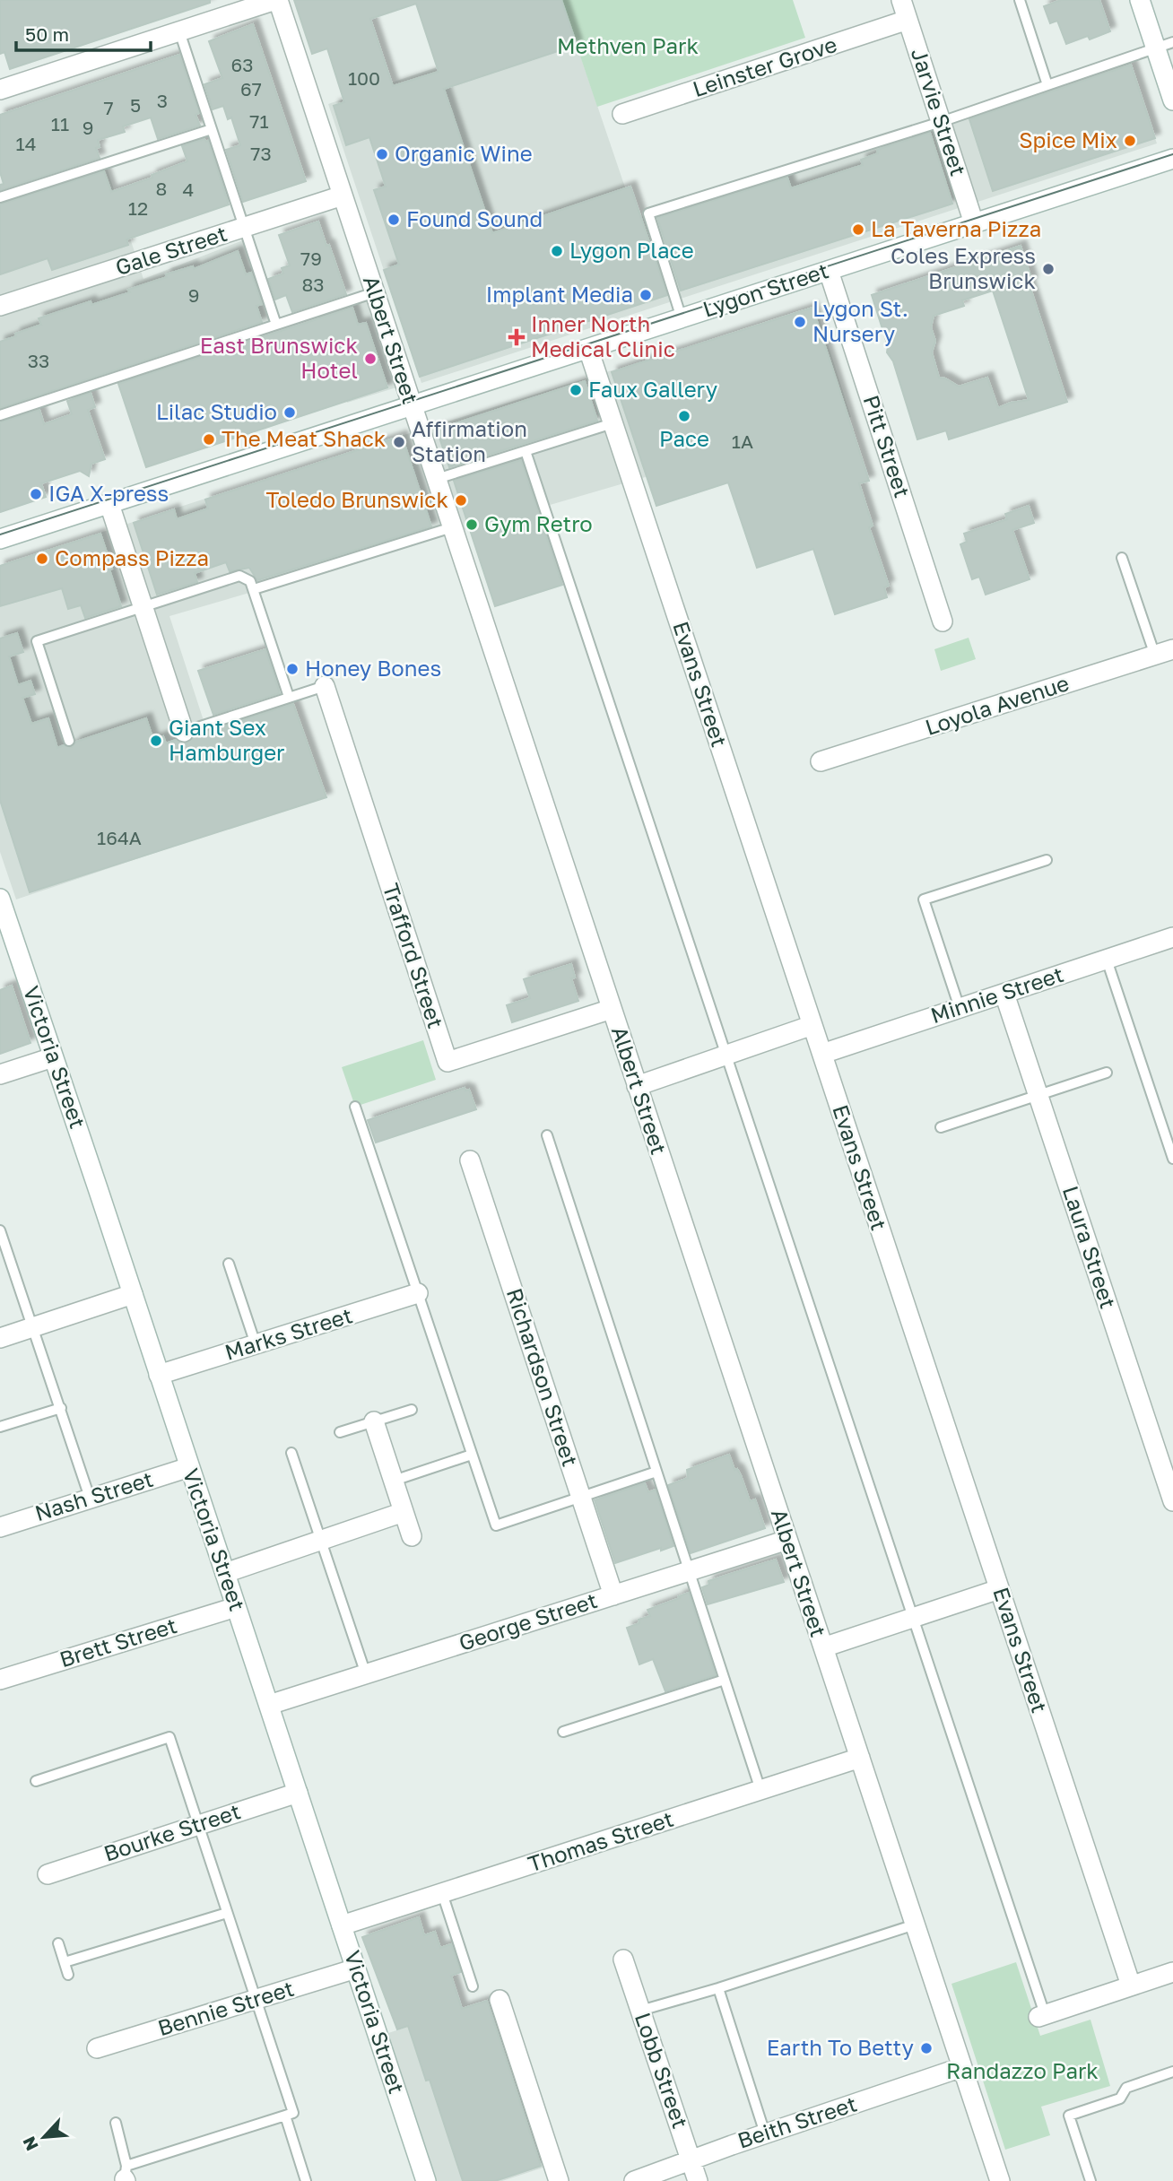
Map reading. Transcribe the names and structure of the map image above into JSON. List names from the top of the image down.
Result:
{
  "streets": {
    "street": [
      "Leinster Grove",
      "Jarvie Street",
      "Gale Street",
      "Lygon Street",
      "Albert Street",
      "Pitt Street",
      "Evans Street",
      "Loyola Avenue",
      "Trafford Street",
      "Minnie Street",
      "Victoria Street",
      "Laura Street",
      "Marks Street",
      "Richardson Street",
      "Nash Street",
      "George Street",
      "Brett Street",
      "Bourke Street",
      "Thomas Street",
      "Bennie Street",
      "Lobb Street",
      "Beith Street"
    ]
  },
  "crossings": [
    ["Leinster Grove", "Jarvie Street"],
    ["Jarvie Street", "Lygon Street"],
    ["Gale Street", "Albert Street"],
    ["Lygon Street", "Albert Street"],
    ["Lygon Street", "Pitt Street"],
    ["Lygon Street", "Evans Street"],
    ["Albert Street", "Trafford Street"],
    ["Albert Street", "George Street"],
    ["Albert Street", "Thomas Street"],
    ["Albert Street", "Beith Street"],
    ["Evans Street", "Minnie Street"],
    ["Minnie Street", "Laura Street"],
    ["Victoria Street", "Marks Street"],
    ["Victoria Street", "Nash Street"],
    ["Victoria Street", "George Street"],
    ["Victoria Street", "Brett Street"],
    ["Victoria Street", "Bourke Street"],
    ["Victoria Street", "Thomas Street"],
    ["Victoria Street", "Bennie Street"],
    ["Richardson Street", "George Street"],
    ["Lobb Street", "Beith Street"]
  ],
  "parks": ["Methven Park", "Randazzo Park"],
  "places": {
    "other": [
      "Spice Mix",
      "Organic Wine",
      "Found Sound",
      "La Taverna Pizza",
      "Lygon Place",
      "Coles Express Brunswick",
      "Implant Media",
      "Lygon St. Nursery",
      "East Brunswick Hotel",
      "Faux Gallery",
      "Lilac Studio",
      "Pace",
      "The Meat Shack",
      "Affirmation Station",
      "IGA X-press",
      "Toledo Brunswick",
      "Gym Retro",
      "Compass Pizza",
      "Honey Bones",
      "Giant Sex Hamburger",
      "Earth To Betty"
    ],
    "health": ["Inner North Medical Clinic"]
  },
  "house_numbers": [
    "63",
    "100",
    "67",
    "3",
    "5",
    "7",
    "71",
    "11",
    "9",
    "14",
    "73",
    "8",
    "4",
    "12",
    "79",
    "83",
    "9",
    "33",
    "1A",
    "164A"
  ],
  "scale_bar": "50 m",
  "north": "bottom left"
}
